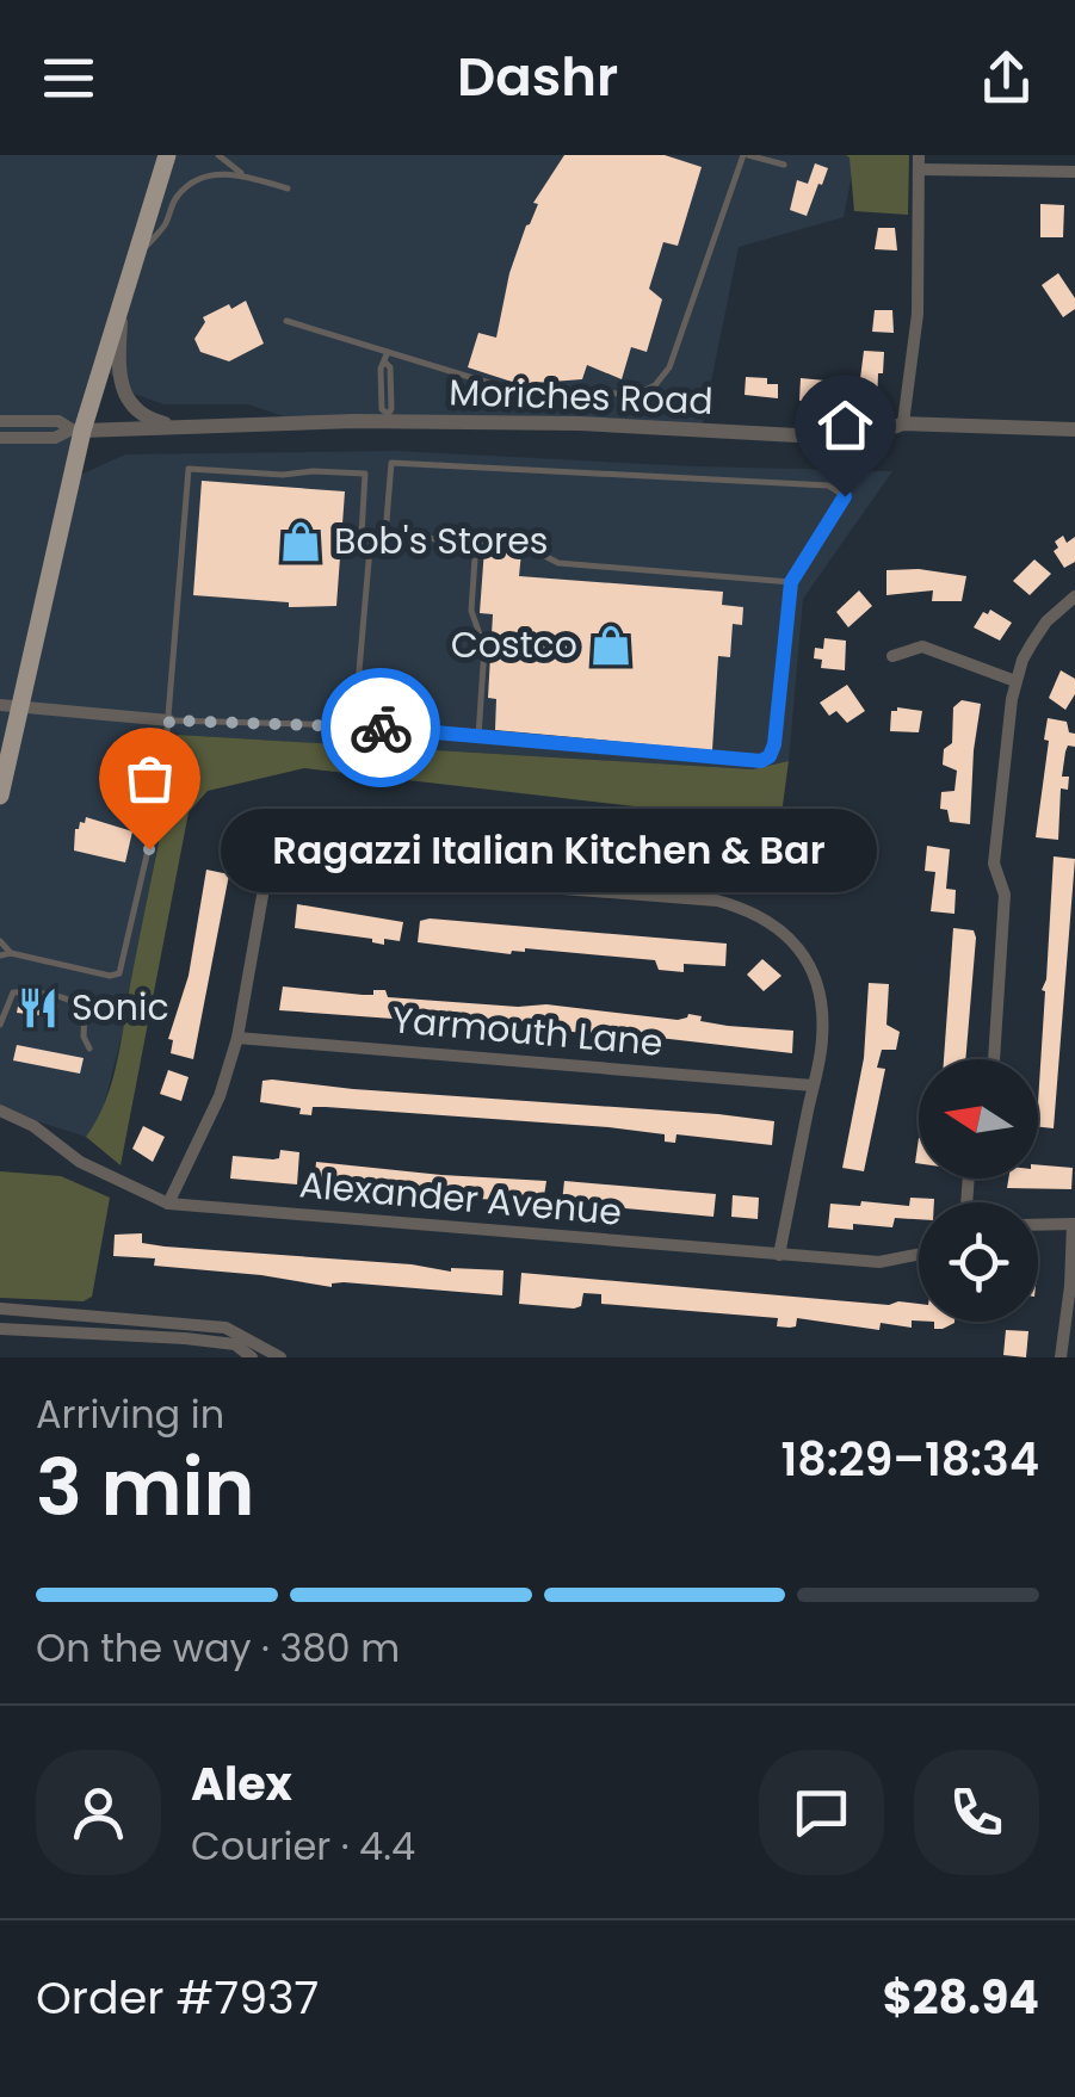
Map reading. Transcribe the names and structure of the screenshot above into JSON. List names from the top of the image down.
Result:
{
  "streets": {
    "street": ["Moriches Road", "Yarmouth Lane", "Alexander Avenue"]
  },
  "places": {
    "shop": ["Bob's Stores", "Costco"],
    "other": ["Ragazzi Italian Kitchen & Bar"],
    "restaurant": ["Sonic"]
  },
  "north": "left",
  "page": {
    "header": "Dashr",
    "bubble": "Ragazzi Italian Kitchen & Bar",
    "heading": ["3 min", "Arriving in", "18:29–18:34"],
    "panel": [
      "Alex",
      "Courier · 4.4",
      "Order #7937",
      "$28.94"
    ],
    "bar": "On the way · 380 m"
  }
}
